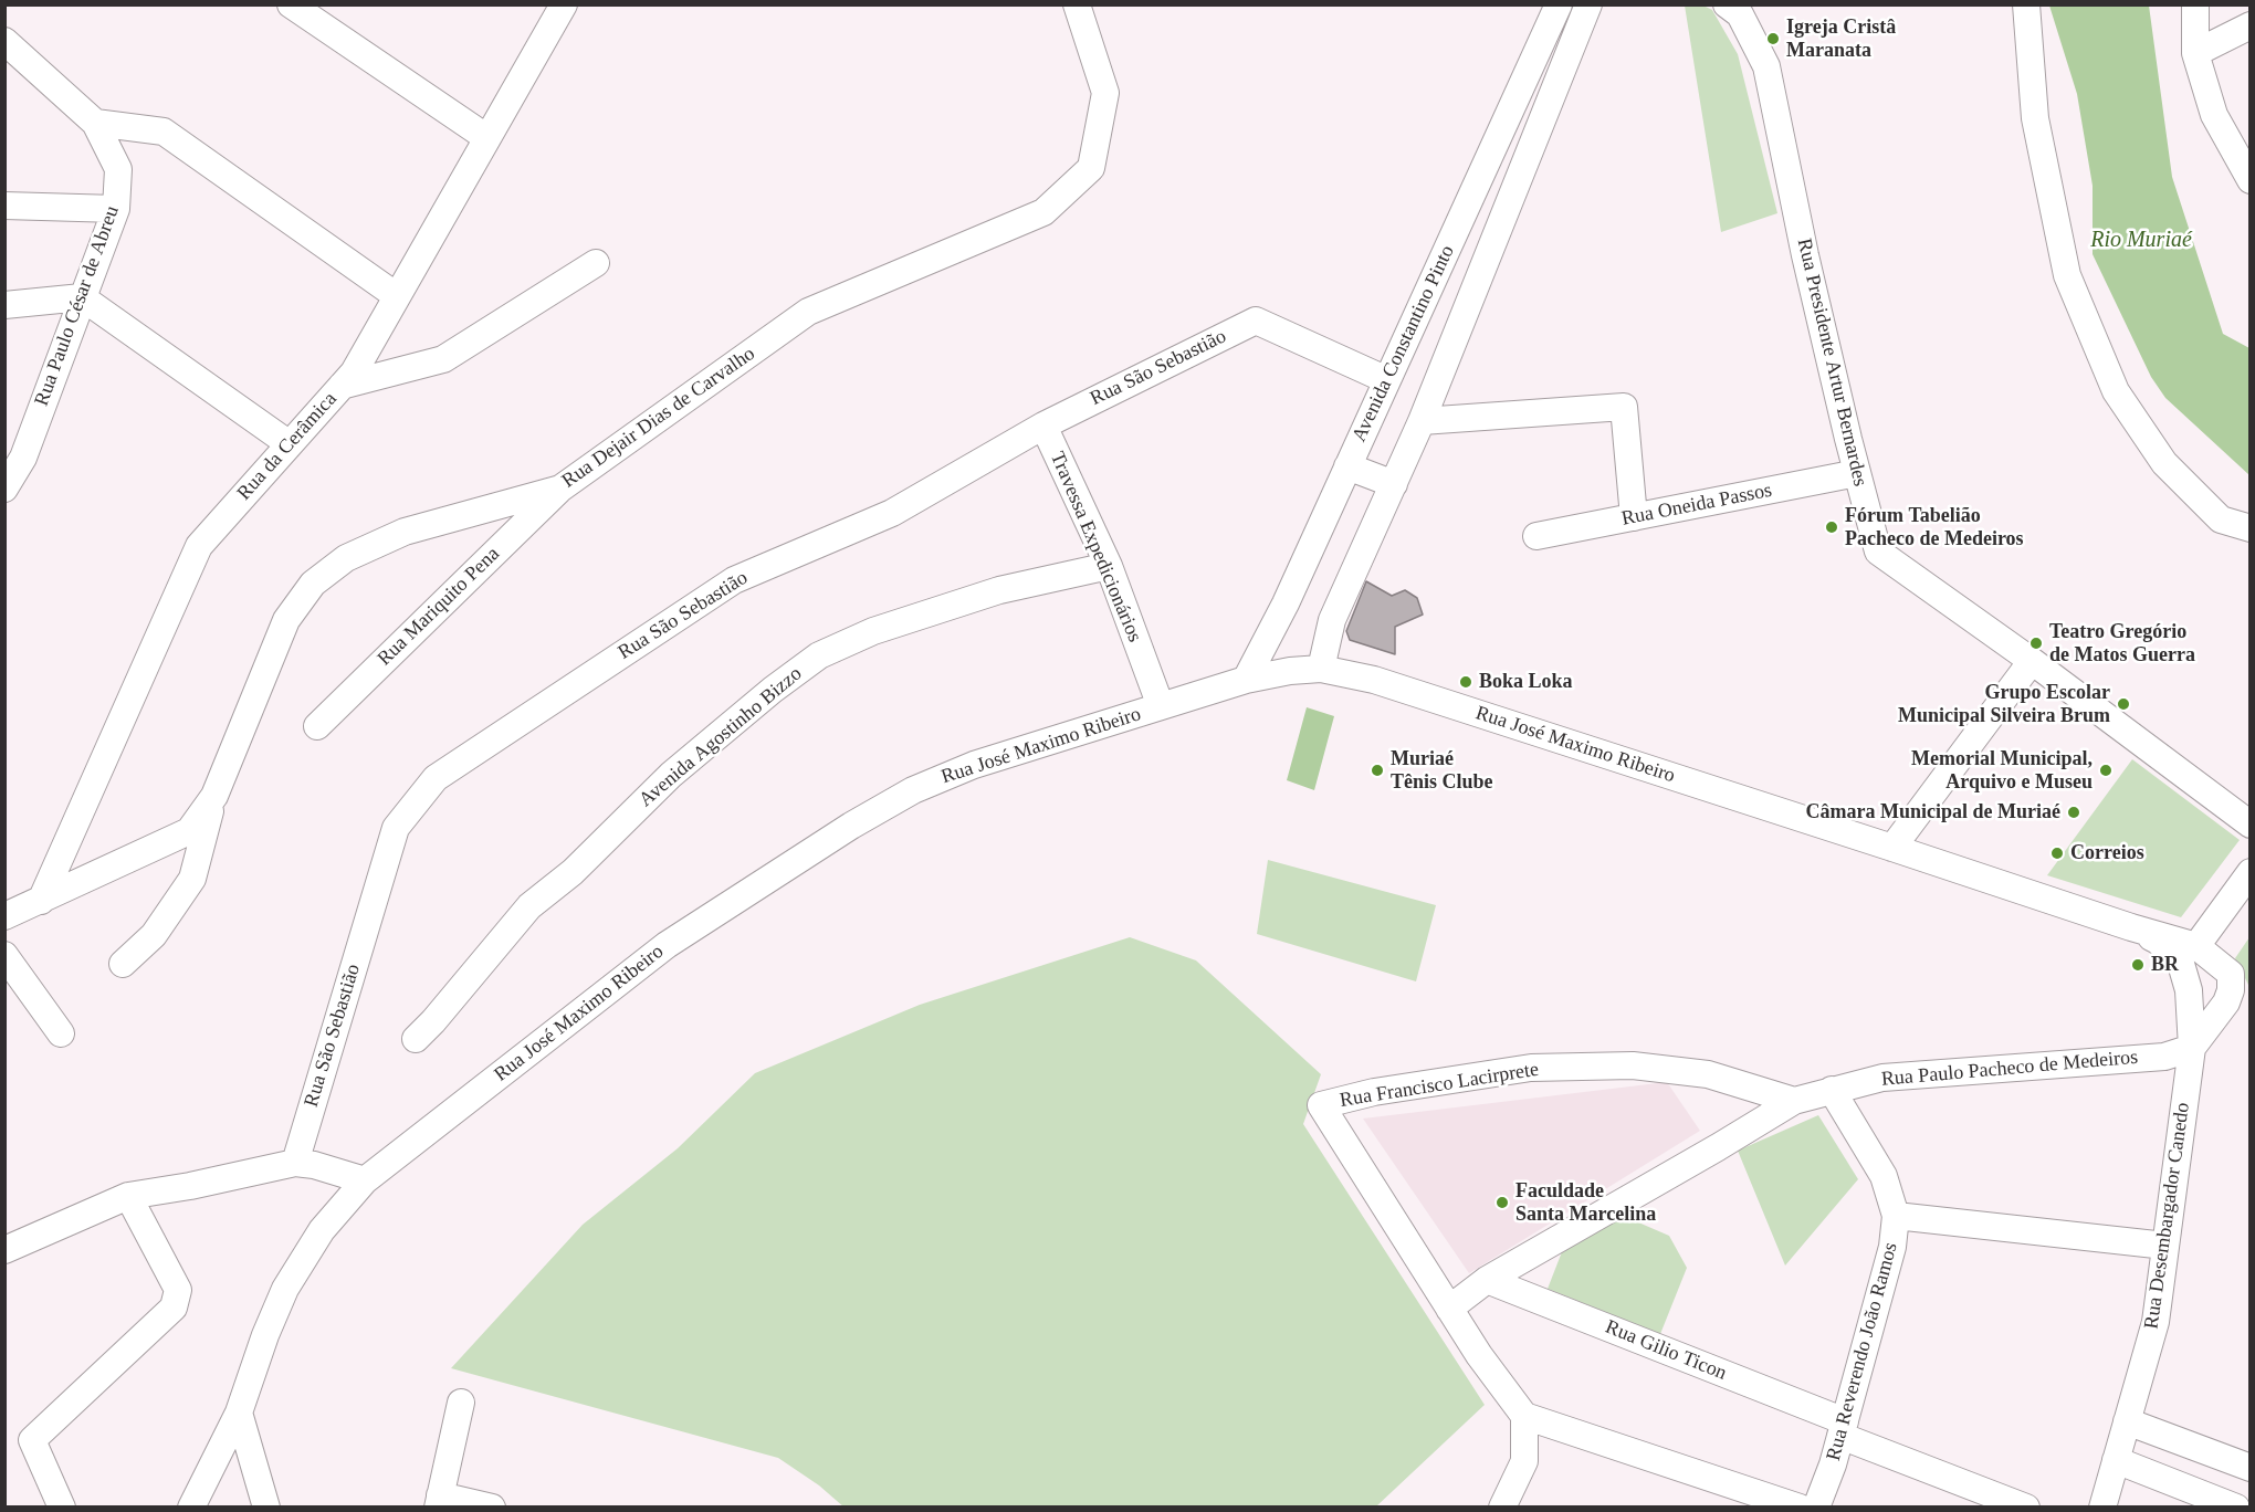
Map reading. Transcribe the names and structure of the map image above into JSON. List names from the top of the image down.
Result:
{
  "streets": {
    "street": [
      "Rua Paulo César de Abreu",
      "Avenida Constantino Pinto",
      "Rua Presidente Artur Bernardes",
      "Rua São Sebastião",
      "Rua Dejair Dias de Carvalho",
      "Rua da Cerâmica",
      "Rua Oneida Passos",
      "Travessa Expedicionários",
      "Rua Mariquito Pena",
      "Avenida Agostinho Bizzo",
      "Rua José Maximo Ribeiro",
      "Rua Paulo Pacheco de Medeiros",
      "Rua Francisco Lacirprete",
      "Rua Desembargador Canedo",
      "Rua Gilio Ticon",
      "Rua Reverendo João Ramos"
    ]
  },
  "crossings": [
    ["Avenida Constantino Pinto", "Rua São Sebastião"],
    ["Avenida Constantino Pinto", "Rua José Maximo Ribeiro"],
    ["Rua Presidente Artur Bernardes", "Rua Oneida Passos"],
    ["Rua São Sebastião", "Travessa Expedicionários"],
    ["Rua Dejair Dias de Carvalho", "Rua da Cerâmica"],
    ["Rua Dejair Dias de Carvalho", "Rua Mariquito Pena"],
    ["Travessa Expedicionários", "Avenida Agostinho Bizzo"],
    ["Travessa Expedicionários", "Rua José Maximo Ribeiro"],
    ["Rua Paulo Pacheco de Medeiros", "Rua Francisco Lacirprete"],
    ["Rua Paulo Pacheco de Medeiros", "Rua Desembargador Canedo"],
    ["Rua Paulo Pacheco de Medeiros", "Rua Gilio Ticon"],
    ["Rua Paulo Pacheco de Medeiros", "Rua Reverendo João Ramos"],
    ["Rua Gilio Ticon", "Rua Reverendo João Ramos"]
  ],
  "water": ["Rio Muriaé"],
  "places": [
    "Igreja Cristâ Maranata",
    "Fórum Tabelião Pacheco de Medeiros",
    "Teatro Gregório de Matos Guerra",
    "Boka Loka",
    "Grupo Escolar Municipal Silveira Brum",
    "Muriaé Tênis Clube",
    "Memorial Municipal, Arquivo e Museu",
    "Câmara Municipal de Muriaé",
    "Correios",
    "BR",
    "Faculdade Santa Marcelina"
  ]
}
